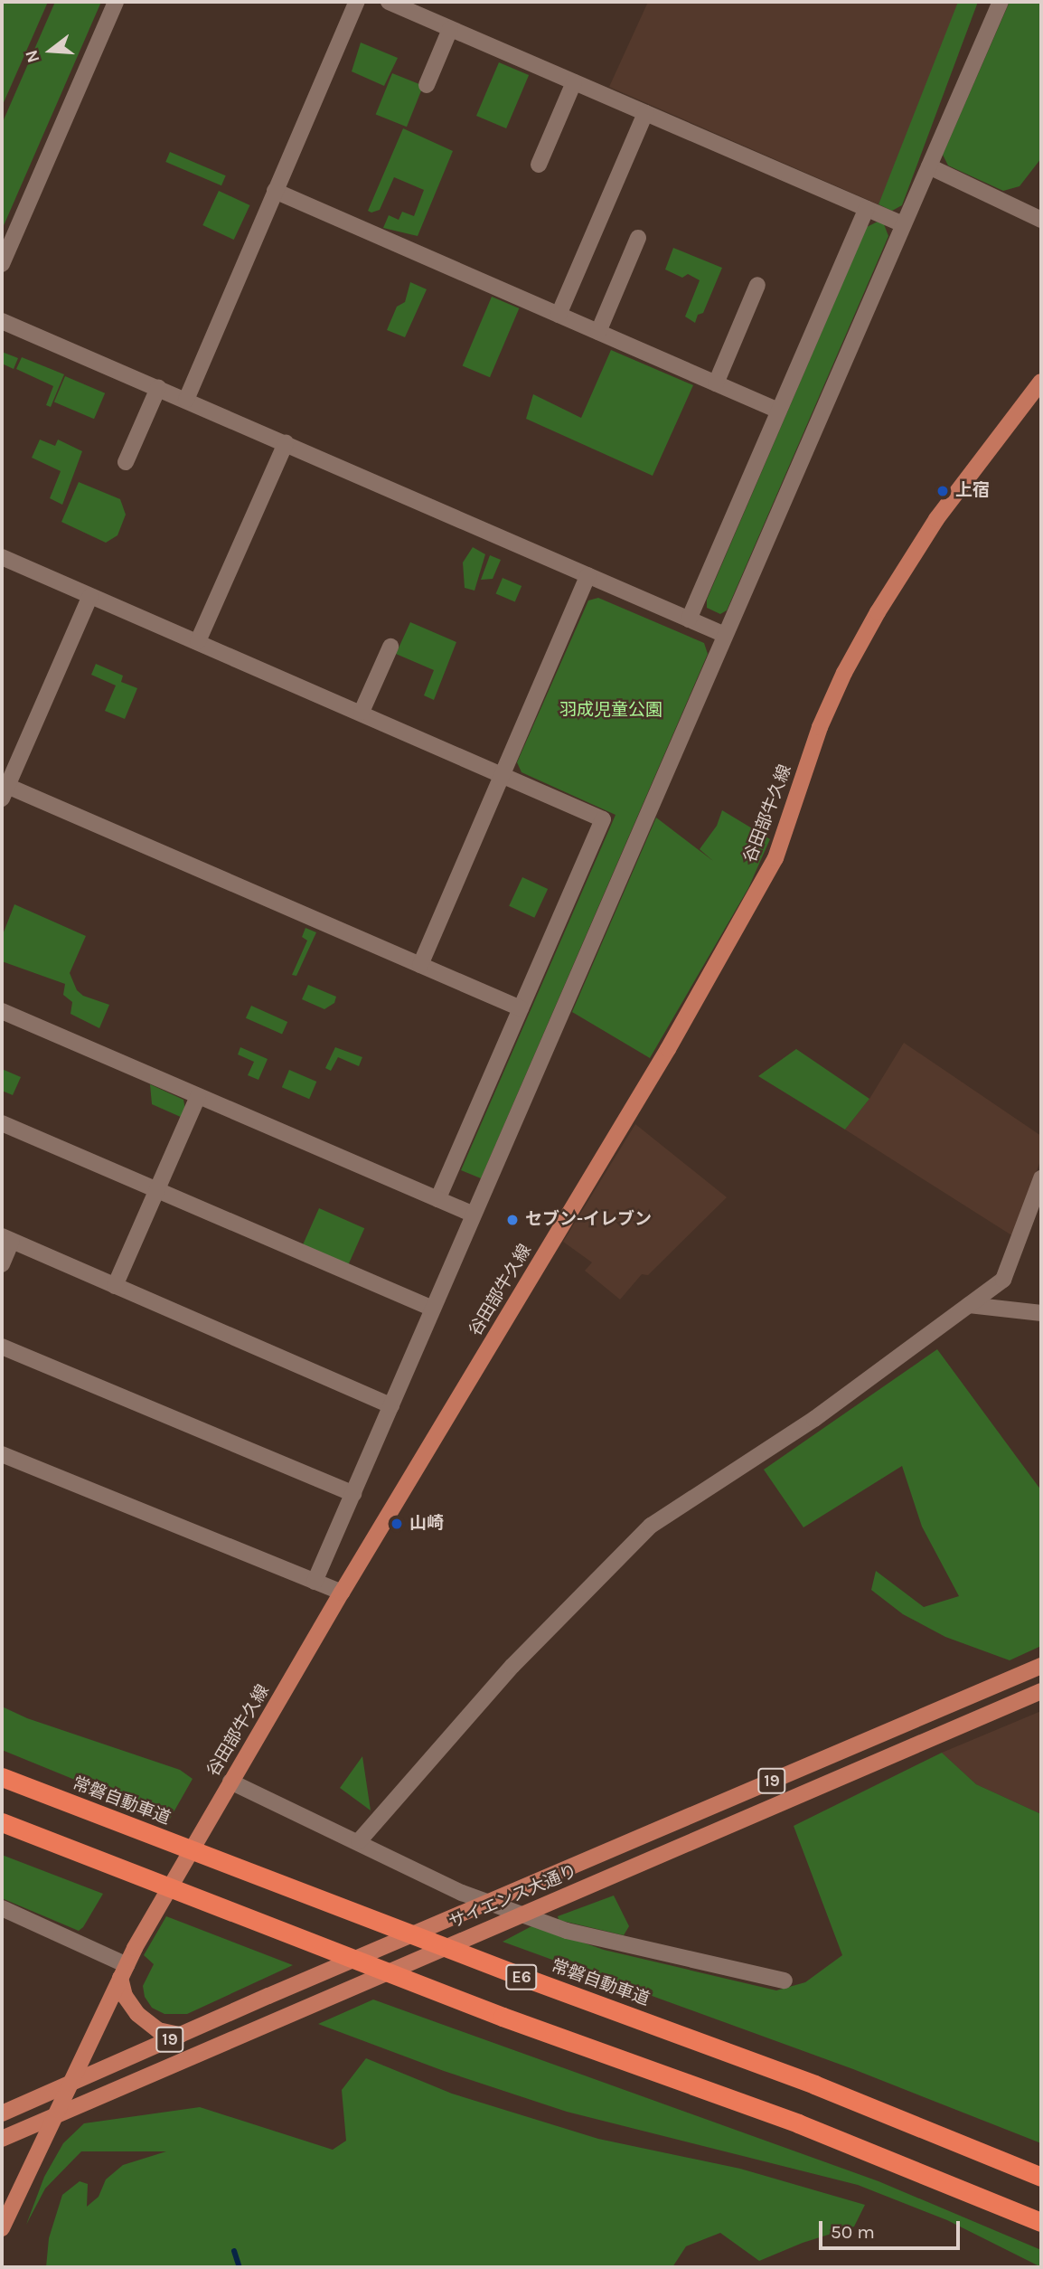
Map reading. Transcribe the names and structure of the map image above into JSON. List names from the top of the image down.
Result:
{
  "streets": {
    "highway": ["常磐自動車道", "E6"],
    "main road": ["谷田部牛久線", "19", "サイエンス大通り"]
  },
  "crossings": [
    ["谷田部牛久線", "サイエンス大通り"]
  ],
  "parks": ["羽成児童公園"],
  "places": ["上宿", "セブン-イレブン", "山崎"],
  "scale_bar": "50 m",
  "north": "left"
}
